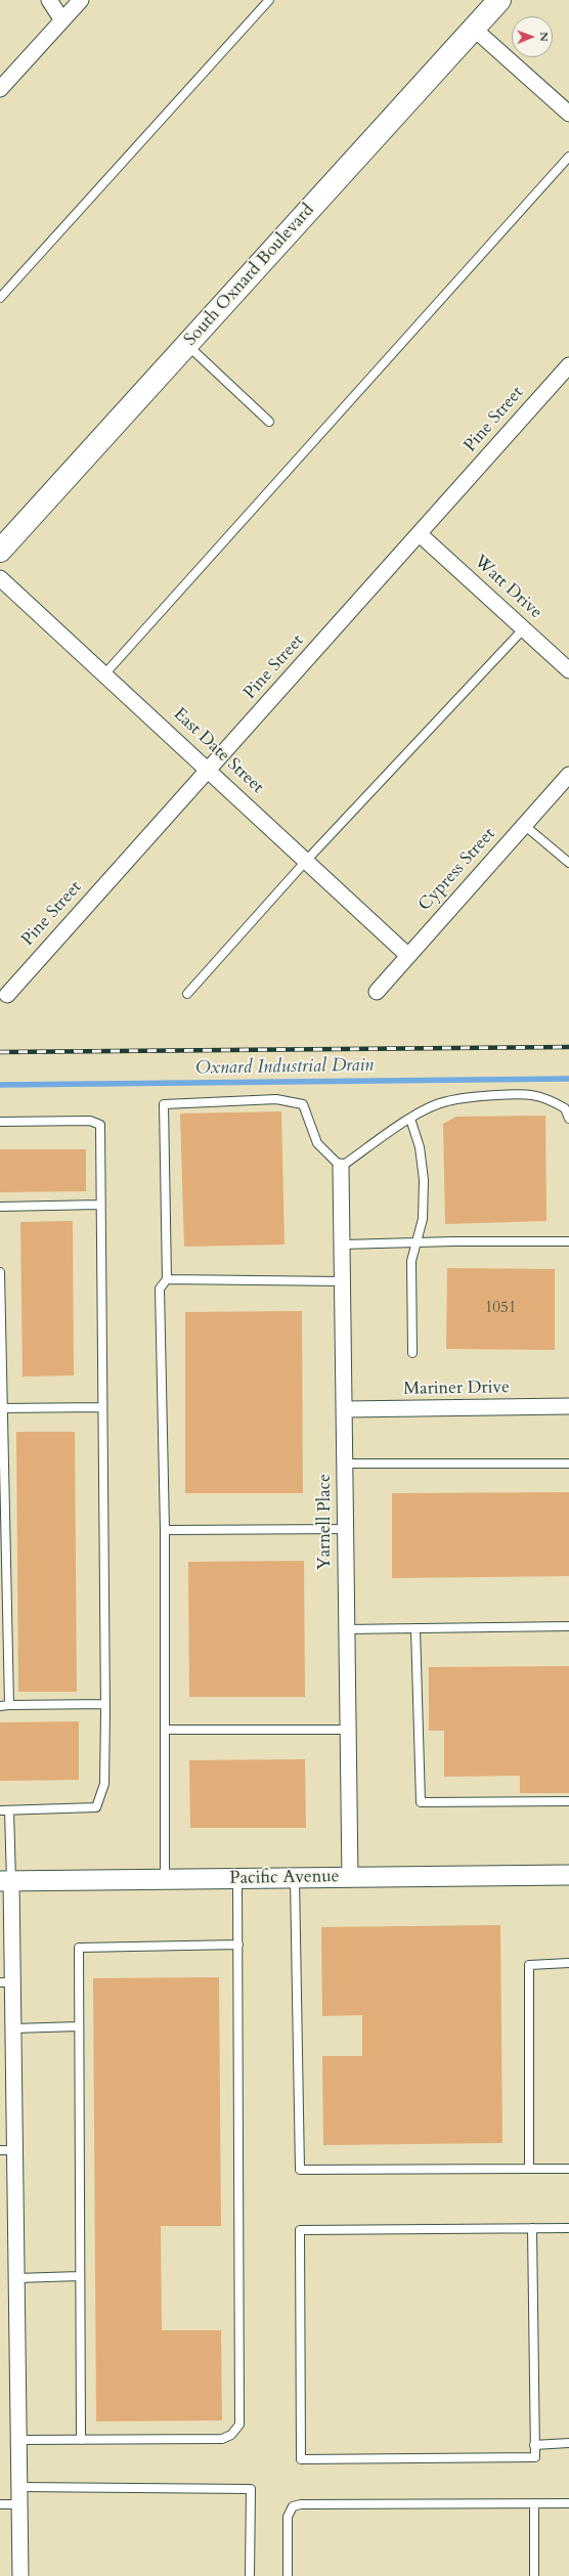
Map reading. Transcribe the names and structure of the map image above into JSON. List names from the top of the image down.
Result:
{
  "streets": {
    "main road": ["South Oxnard Boulevard"],
    "street": [
      "Pine Street",
      "Watt Drive",
      "East Date Street",
      "Cypress Street",
      "Mariner Drive",
      "Yarnell Place",
      "Pacific Avenue"
    ]
  },
  "crossings": [
    ["Pine Street", "Watt Drive"],
    ["Pine Street", "East Date Street"],
    ["East Date Street", "Cypress Street"],
    ["Mariner Drive", "Yarnell Place"],
    ["Yarnell Place", "Pacific Avenue"]
  ],
  "water": ["Oxnard Industrial Drain"],
  "house_numbers": ["1051"],
  "north": "right"
}
